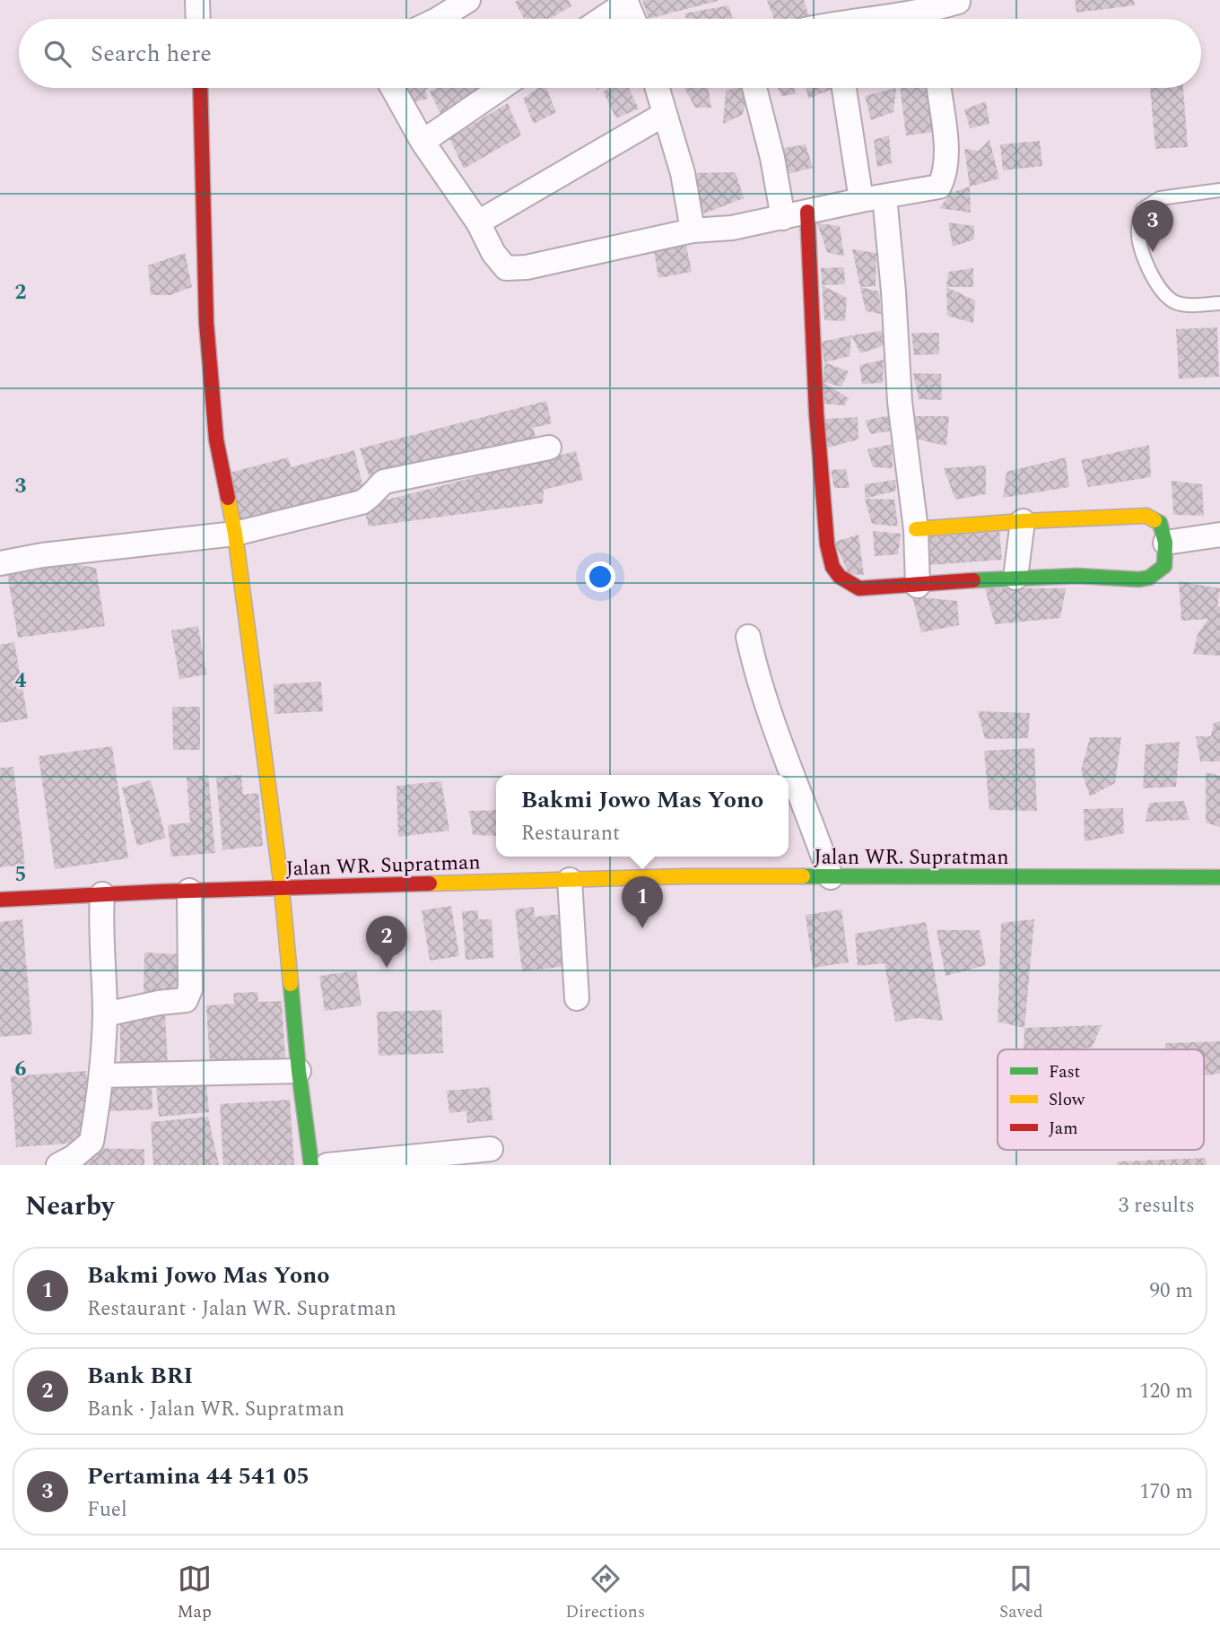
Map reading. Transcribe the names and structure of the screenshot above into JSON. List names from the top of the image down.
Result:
{
  "streets": {
    "street": ["Jalan WR. Supratman"]
  },
  "legend": ["Fast", "Slow", "Jam"],
  "page": {
    "search": "Search here",
    "pins": ["3", "1", "2"],
    "popup": ["Bakmi Jowo Mas Yono", "Restaurant"],
    "heading": ["Nearby", "3 results"],
    "list": [
      {
        "mark": "1",
        "name": "Bakmi Jowo Mas Yono",
        "note": "Restaurant · Jalan WR. Supratman",
        "value": "90 m"
      },
      {
        "mark": "2",
        "name": "Bank BRI",
        "note": "Bank · Jalan WR. Supratman",
        "value": "120 m"
      },
      {
        "mark": "3",
        "name": "Pertamina 44 541 05",
        "note": "Fuel",
        "value": "170 m"
      }
    ],
    "nav": ["Map", "Directions", "Saved"]
  },
  "grid": {
    "rows": [
      "2",
      "3",
      "4",
      "5",
      "6"
    ]
  }
}
